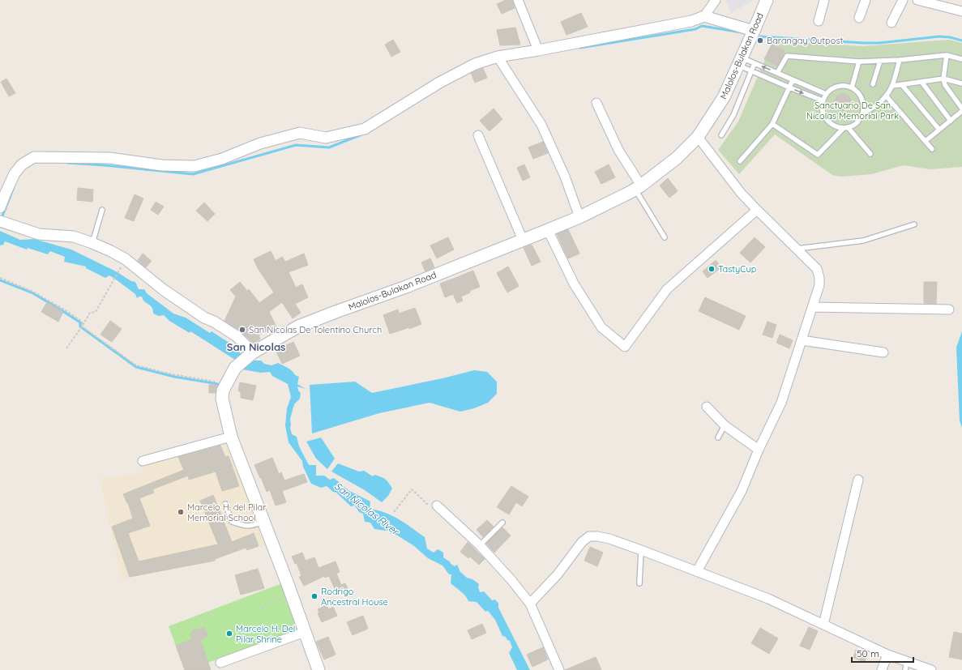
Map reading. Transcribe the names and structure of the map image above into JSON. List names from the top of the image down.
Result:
{
  "streets": {
    "main road": ["Malolos-Bulakan Road"]
  },
  "districts": ["San Nicolas"],
  "water": ["San Nicolas River"],
  "parks": ["Sanctuario De San Nicolas Memorial Park"],
  "places": [
    "Barangay Outpost",
    "TastyCup",
    "San Nicolas De Tolentino Church",
    "Marcelo H. del Pilar Memorial School",
    "Rodrigo Ancestral House",
    "Marcelo H. Del Pilar Shrine"
  ],
  "scale_bar": "50 m"
}
